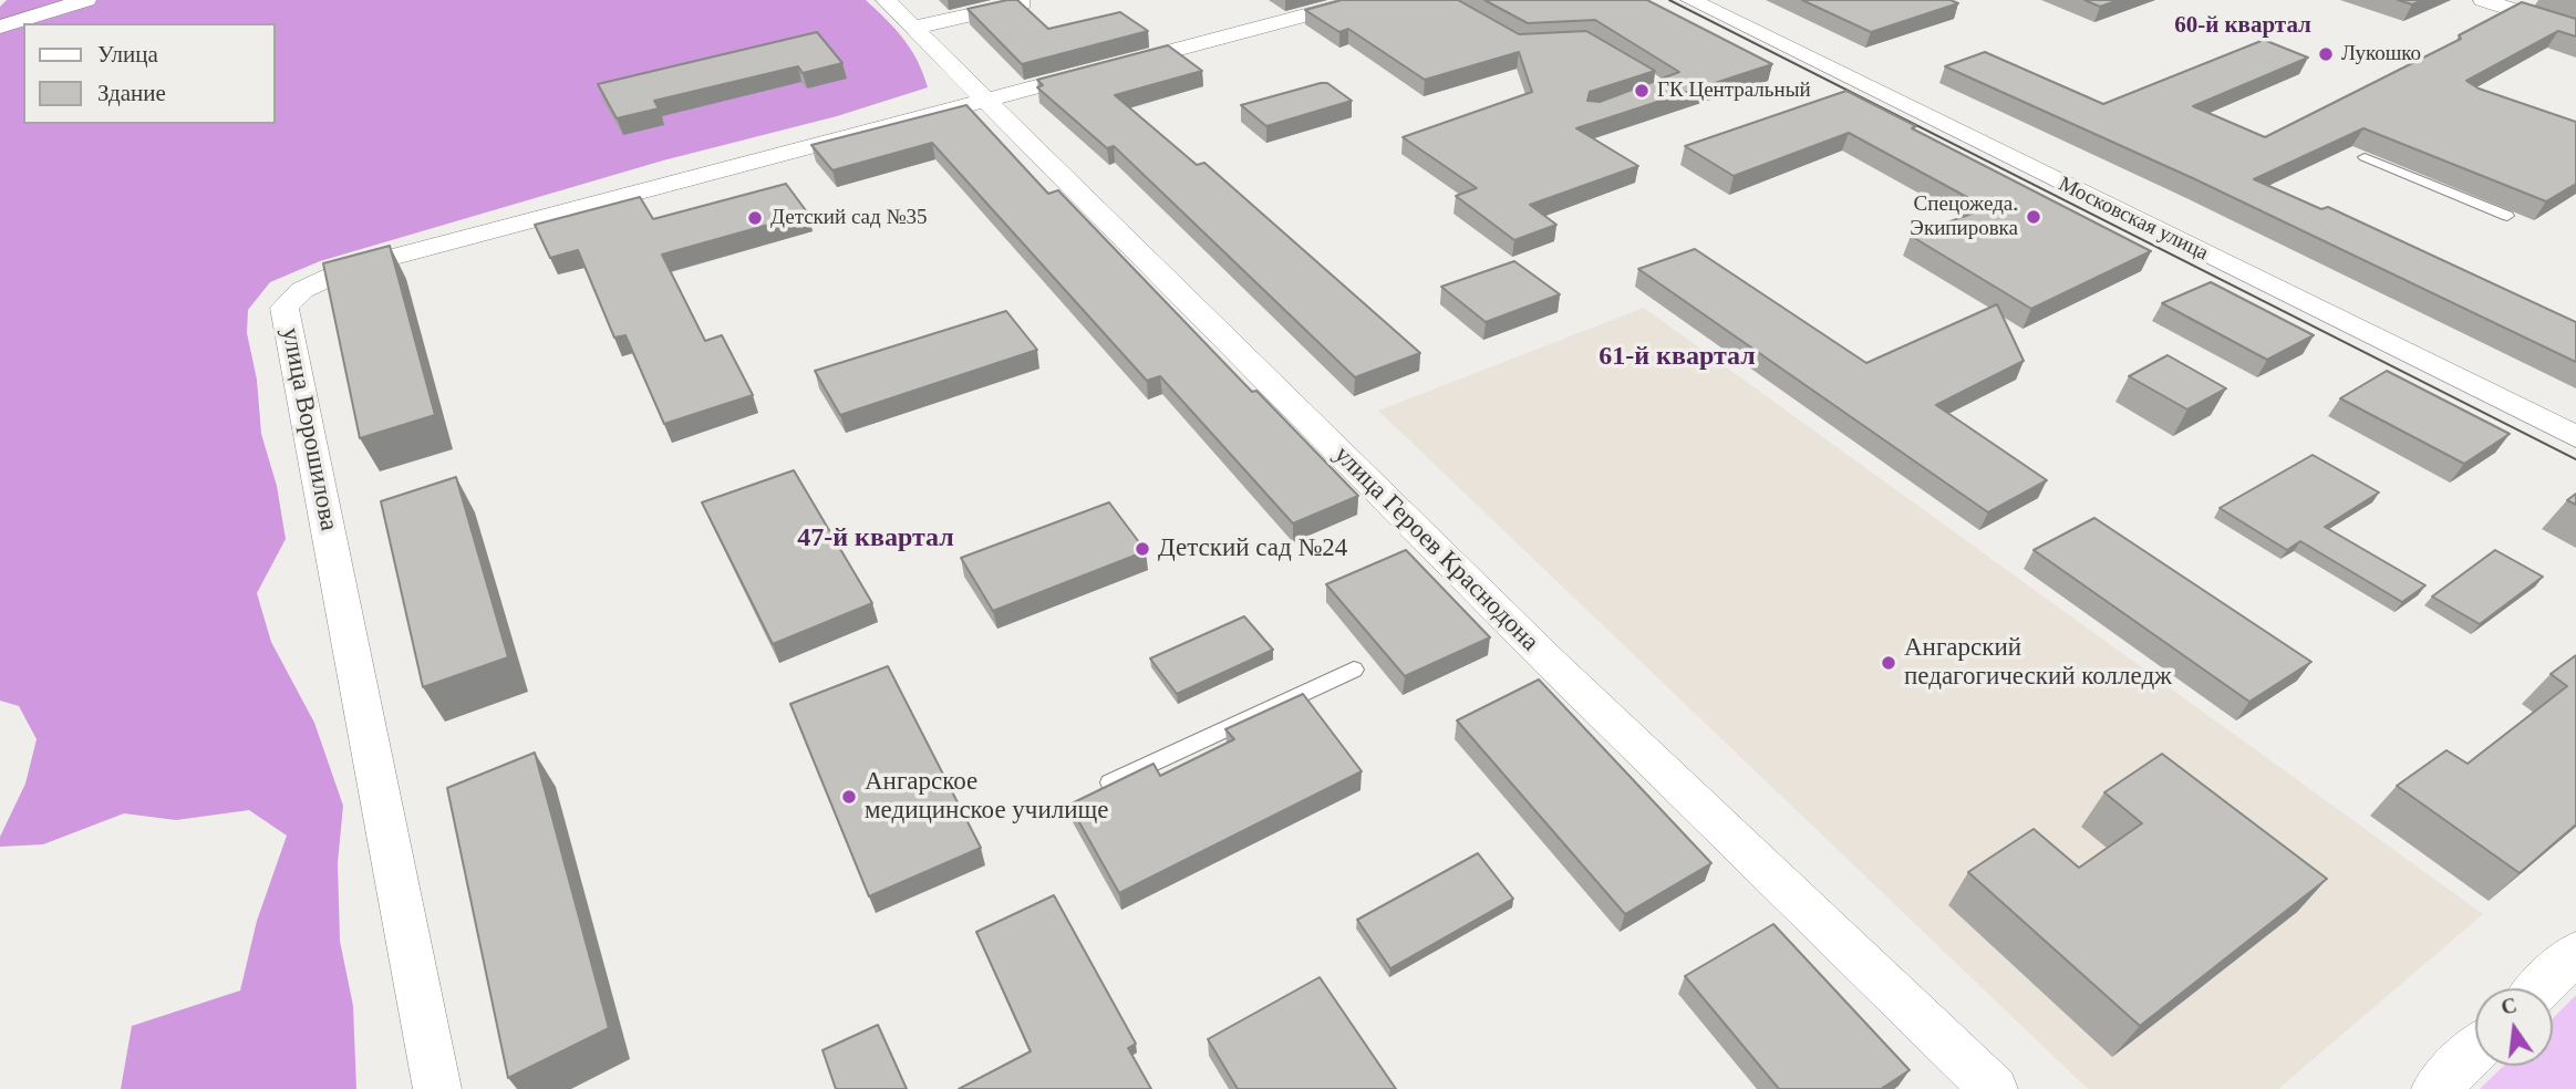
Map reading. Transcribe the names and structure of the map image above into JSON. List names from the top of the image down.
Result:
{
  "streets": {
    "street": ["Московская улица", "улица Ворошилова", "улица Героев Краснодона"]
  },
  "crossings": [
    ["улица Ворошилова", "улица Героев Краснодона"]
  ],
  "districts": ["60-й квартал", "61-й квартал", "47-й квартал"],
  "places": [
    "Лукошко",
    "ГК Центральный",
    "Спецожеда. Экипировка",
    "Детский сад №35",
    "Детский сад №24",
    "Ангарский педагогический колледж",
    "Ангарское медицинское училище"
  ],
  "legend": ["Улица", "Здание"],
  "north": "top"
}
